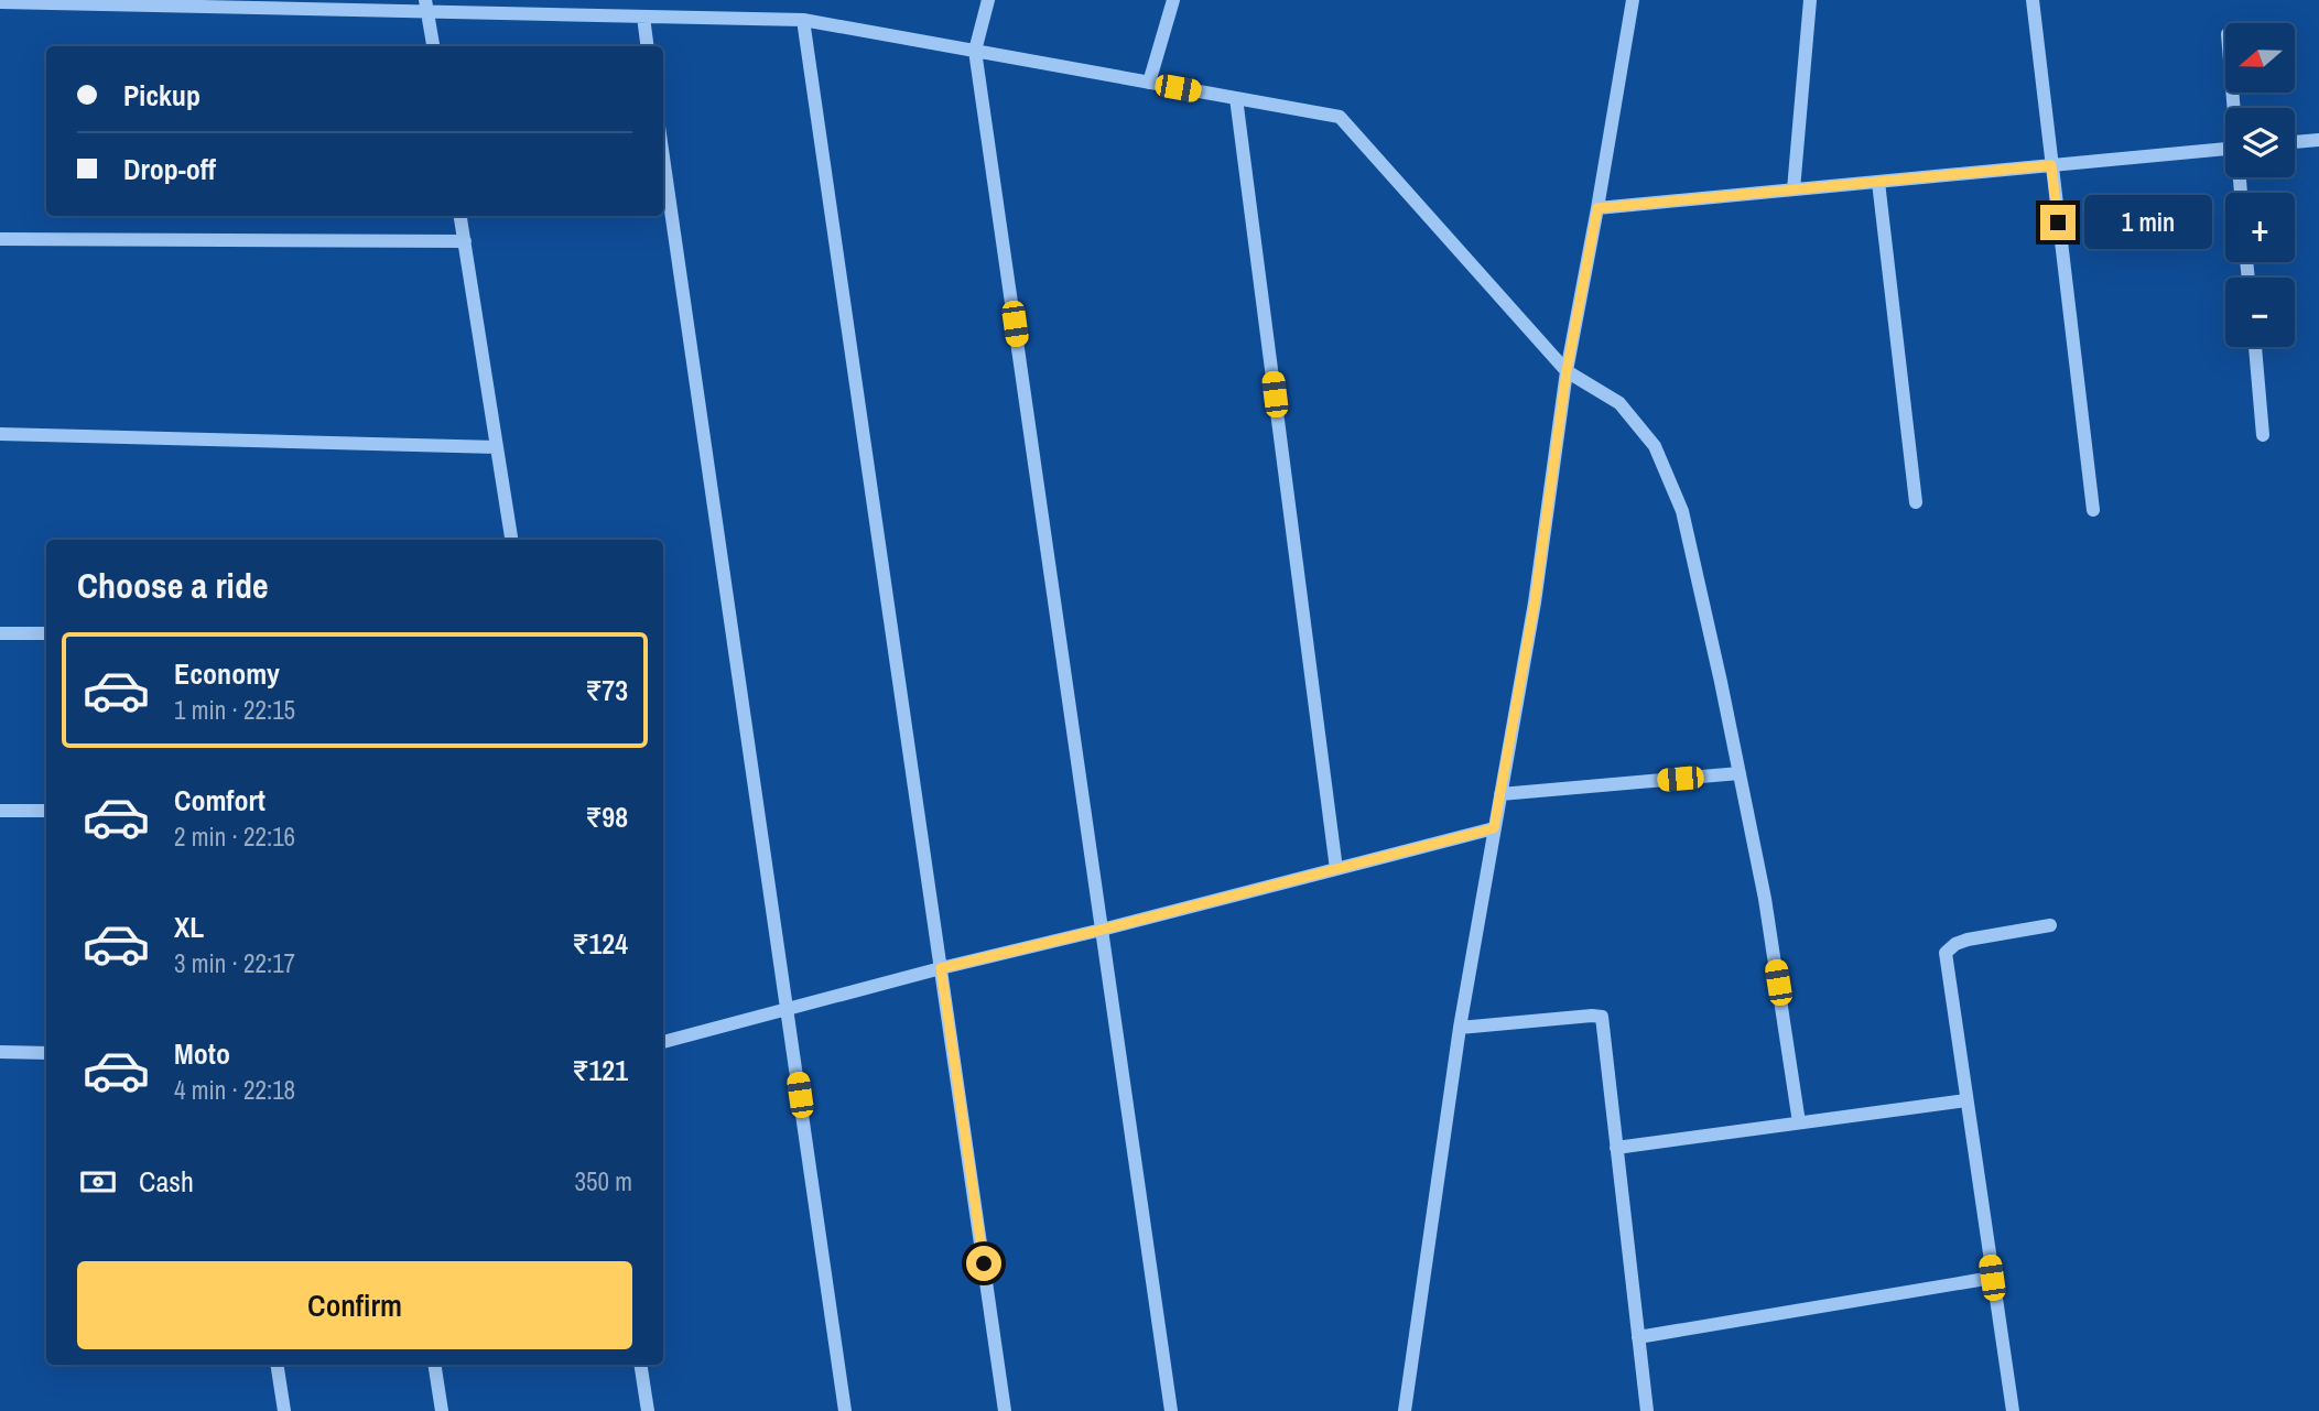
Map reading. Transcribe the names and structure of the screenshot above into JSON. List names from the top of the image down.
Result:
{
  "north": "left",
  "page": {
    "map_buttons": ["+", "−"],
    "banner": ["Pickup", "Drop-off"],
    "bubble": "1 min",
    "heading": "Choose a ride",
    "list": [
      {
        "name": "Economy",
        "note": "1 min · 22:15",
        "value": "₹73"
      },
      {
        "name": "Comfort",
        "note": "2 min · 22:16",
        "value": "₹98"
      },
      {
        "name": "XL",
        "note": "3 min · 22:17",
        "value": "₹124"
      },
      {
        "name": "Moto",
        "note": "4 min · 22:18",
        "value": "₹121"
      }
    ],
    "pay": ["Cash", "350 m"],
    "buttons": "Confirm"
  }
}
